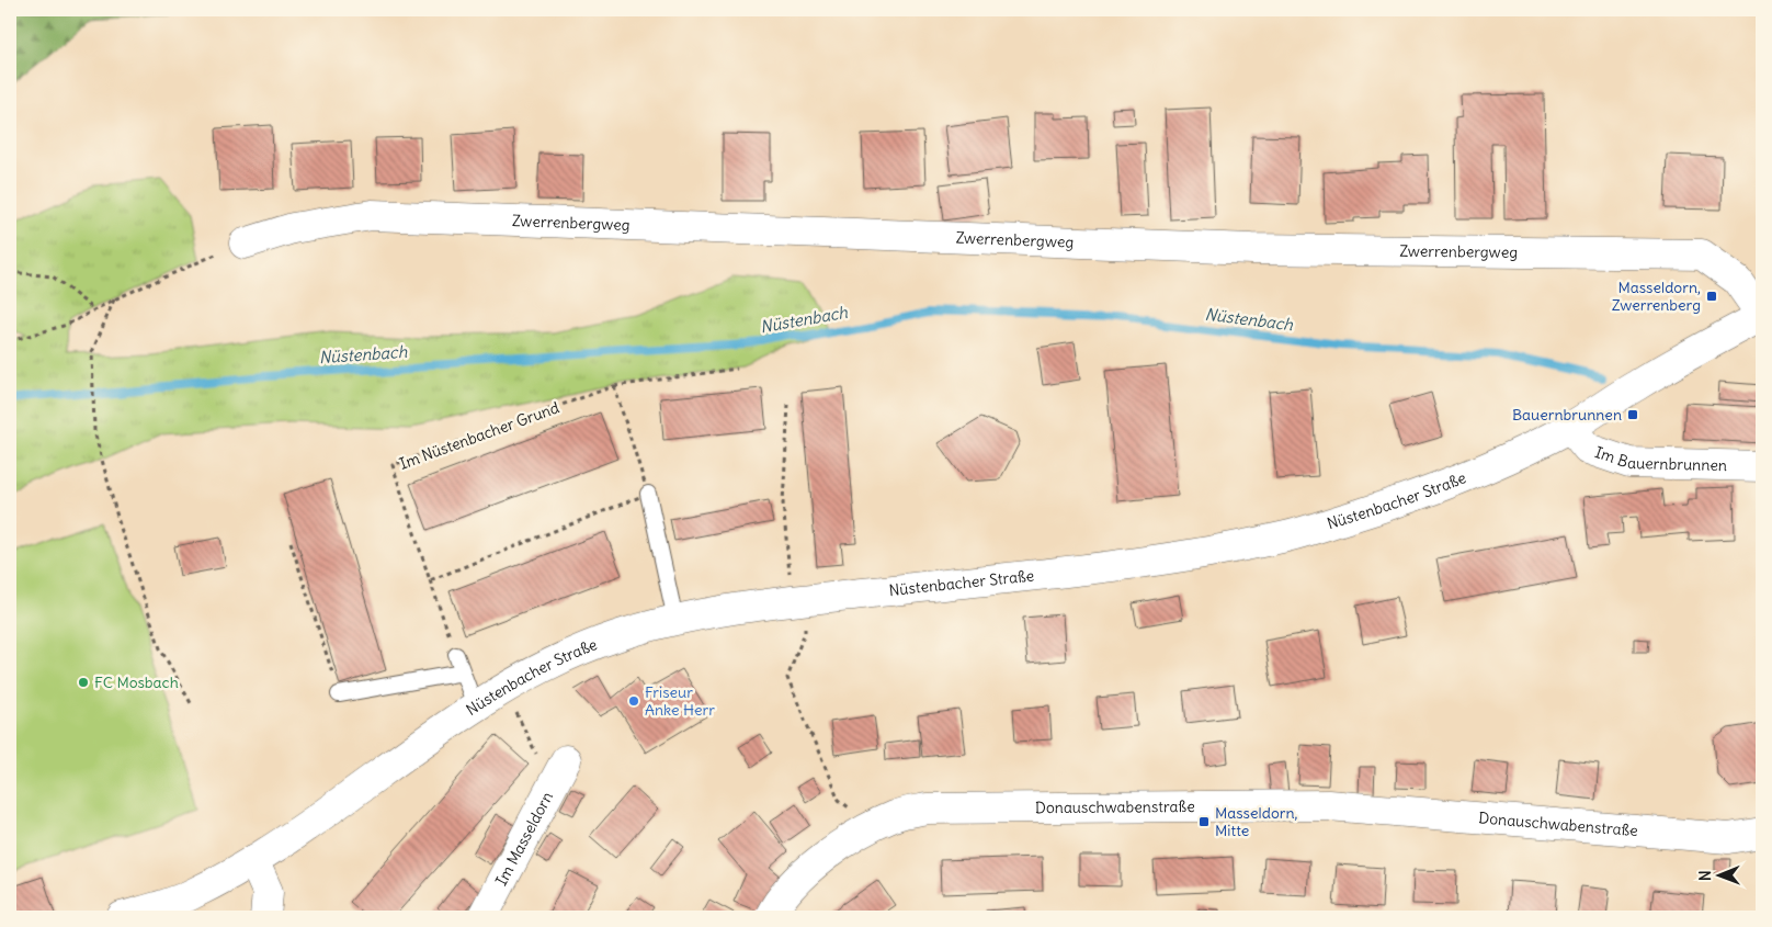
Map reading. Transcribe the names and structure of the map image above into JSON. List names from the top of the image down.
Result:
{
  "streets": {
    "street": [
      "Zwerrenbergweg",
      "Im Bauernbrunnen",
      "Nüstenbacher Straße",
      "Donauschwabenstraße",
      "Im Masseldorn"
    ],
    "path": ["Im Nüstenbacher Grund"]
  },
  "crossings": [
    ["Zwerrenbergweg", "Nüstenbacher Straße"],
    ["Im Bauernbrunnen", "Nüstenbacher Straße"]
  ],
  "water": ["Nüstenbach"],
  "places": {
    "transit": ["Masseldorn, Zwerrenberg", "Bauernbrunnen", "Masseldorn, Mitte"],
    "other": ["FC Mosbach", "Friseur Anke Herr"]
  },
  "north": "left"
}
